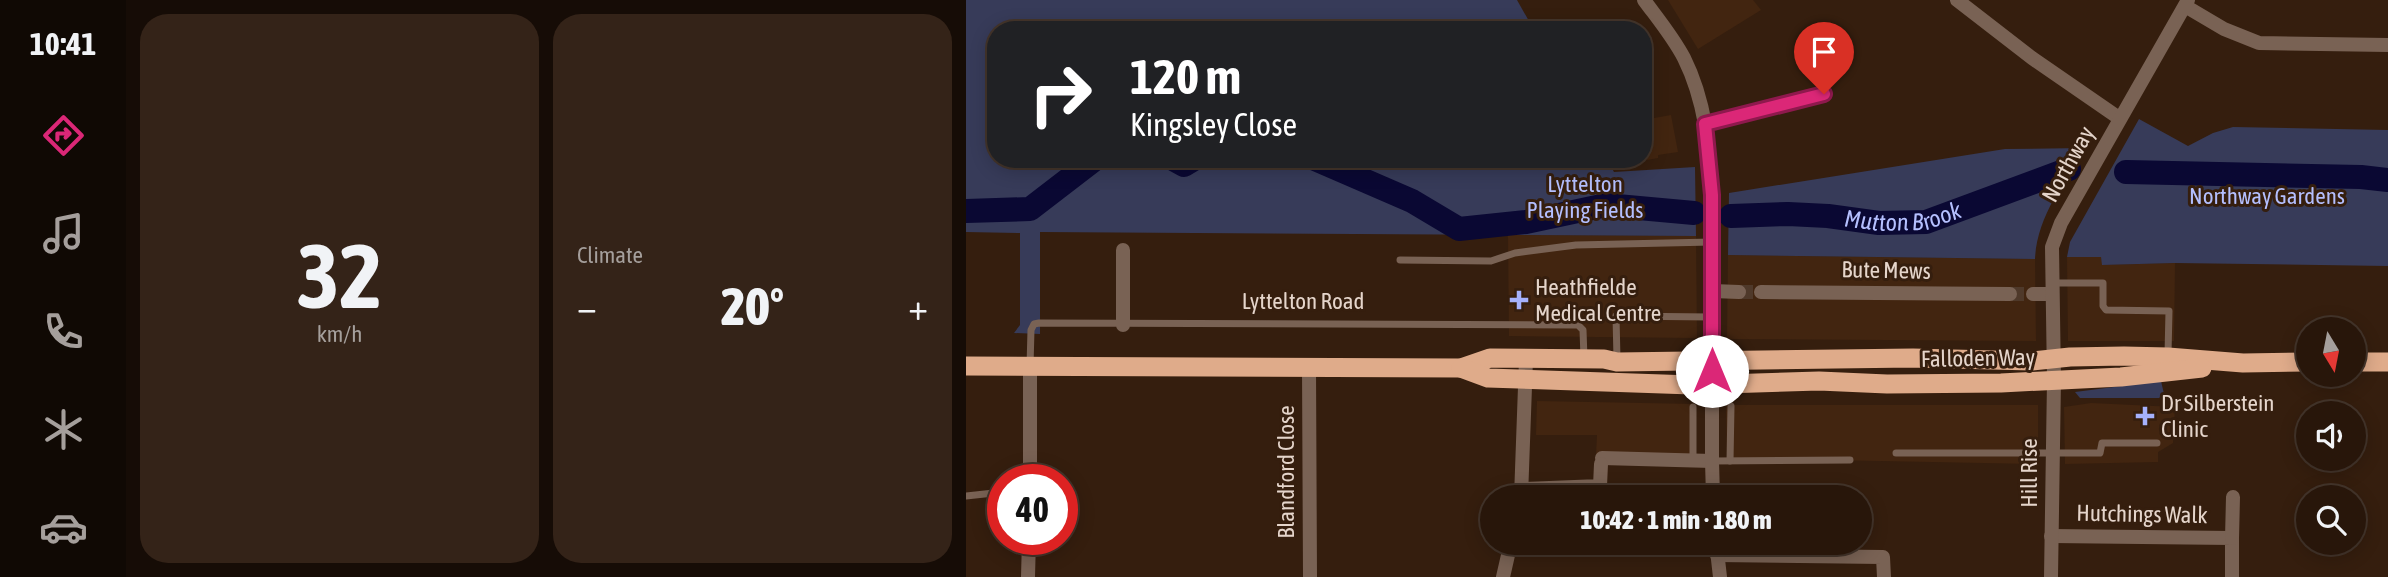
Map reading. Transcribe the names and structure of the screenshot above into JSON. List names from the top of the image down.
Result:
{
  "streets": {
    "highway": ["Falloden Way"],
    "street": [
      "Northway",
      "Bute Mews",
      "Blandford Close",
      "Hill Rise",
      "Hutchings Walk"
    ],
    "lane": ["Lyttelton Road"]
  },
  "crossings": [
    ["Northway", "Falloden Way"],
    ["Northway", "Hill Rise"],
    ["Falloden Way", "Hill Rise"],
    ["Hill Rise", "Hutchings Walk"]
  ],
  "water": ["Mutton Brook"],
  "parks": ["Lyttelton Playing Fields", "Northway Gardens"],
  "places": {
    "health": ["Heathfielde Medical Centre", "Dr Silberstein Clinic"]
  },
  "north": "bottom",
  "page": {
    "tabs": "10:41",
    "tile": [
      ["32", "km/h"],
      "Climate"
    ],
    "turn": ["120 m", "Kingsley Close"],
    "heat": ["−", "20°", "+"],
    "limit": "40",
    "trip": "10:42 · 1 min · 180 m"
  }
}
